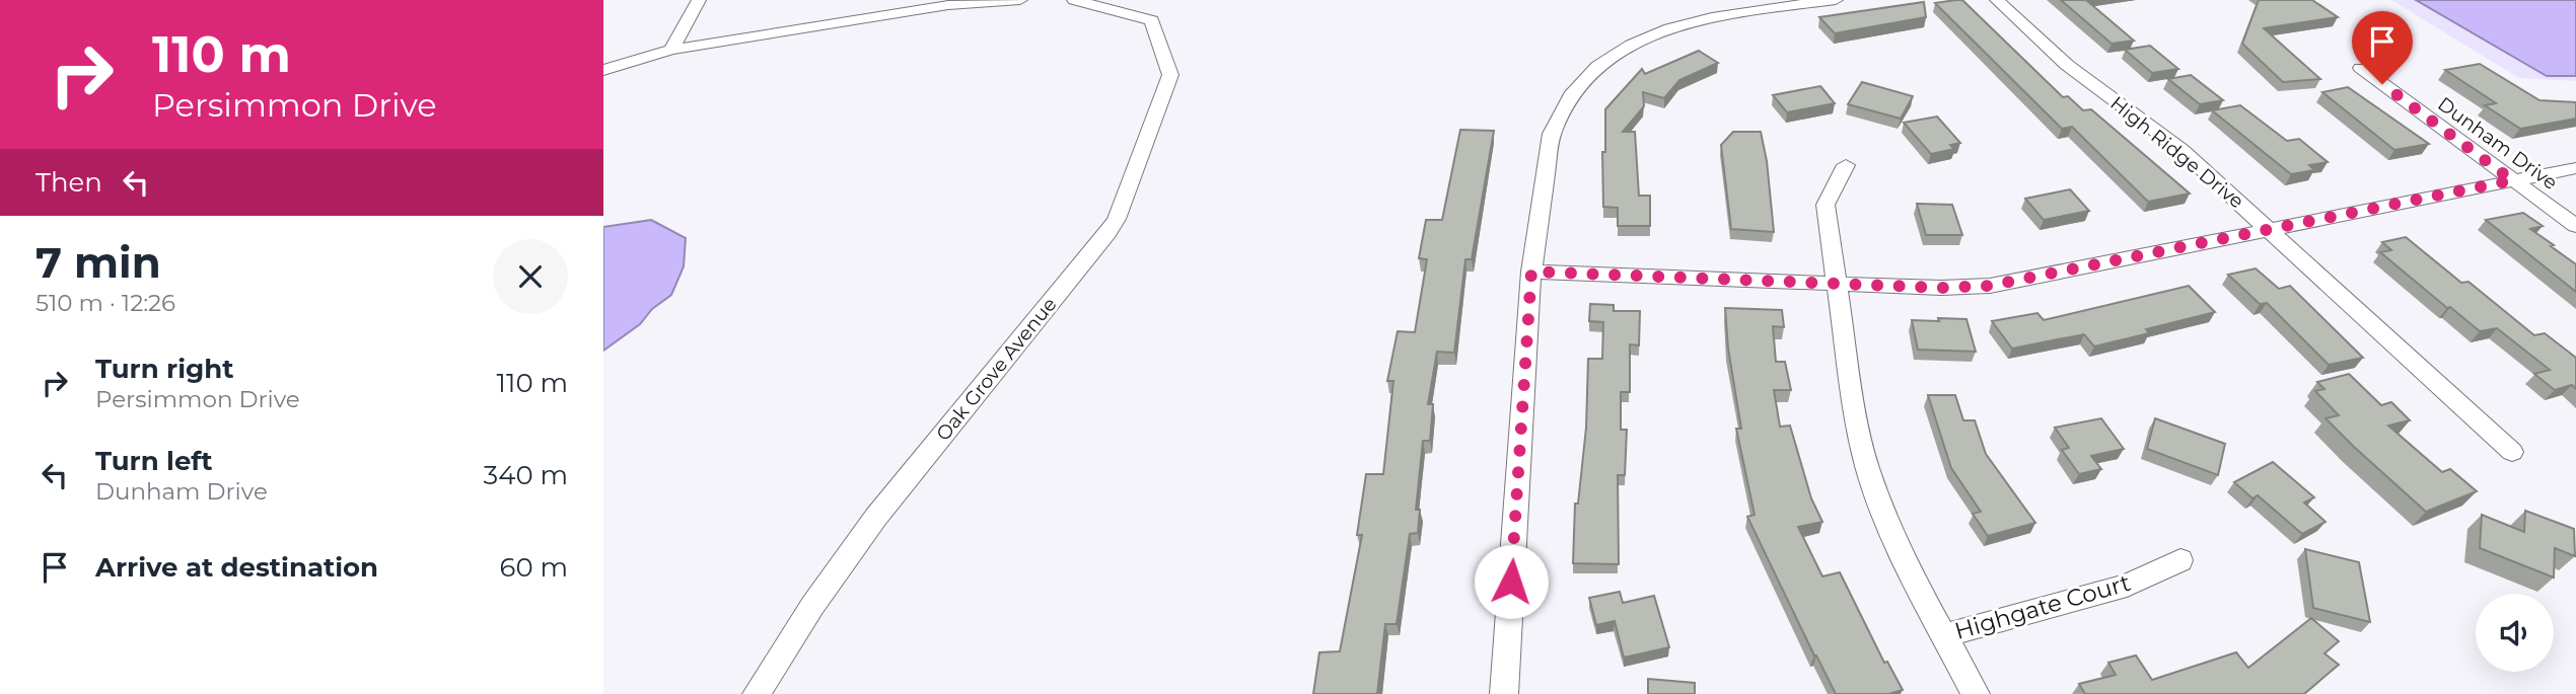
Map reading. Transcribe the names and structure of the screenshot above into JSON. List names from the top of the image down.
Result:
{
  "streets": {
    "street": [
      "Dunham Drive",
      "High Ridge Drive",
      "Oak Grove Avenue",
      "Highgate Court"
    ]
  },
  "page": {
    "turn": ["110 m", "Persimmon Drive"],
    "then": "Then",
    "heading": ["7 min", "510 m · 12:26"],
    "list": [
      {
        "name": "Turn right",
        "note": "Persimmon Drive",
        "value": "110 m"
      },
      {
        "name": "Turn left",
        "note": "Dunham Drive",
        "value": "340 m"
      },
      {
        "name": "Arrive at destination",
        "value": "60 m"
      }
    ]
  }
}
